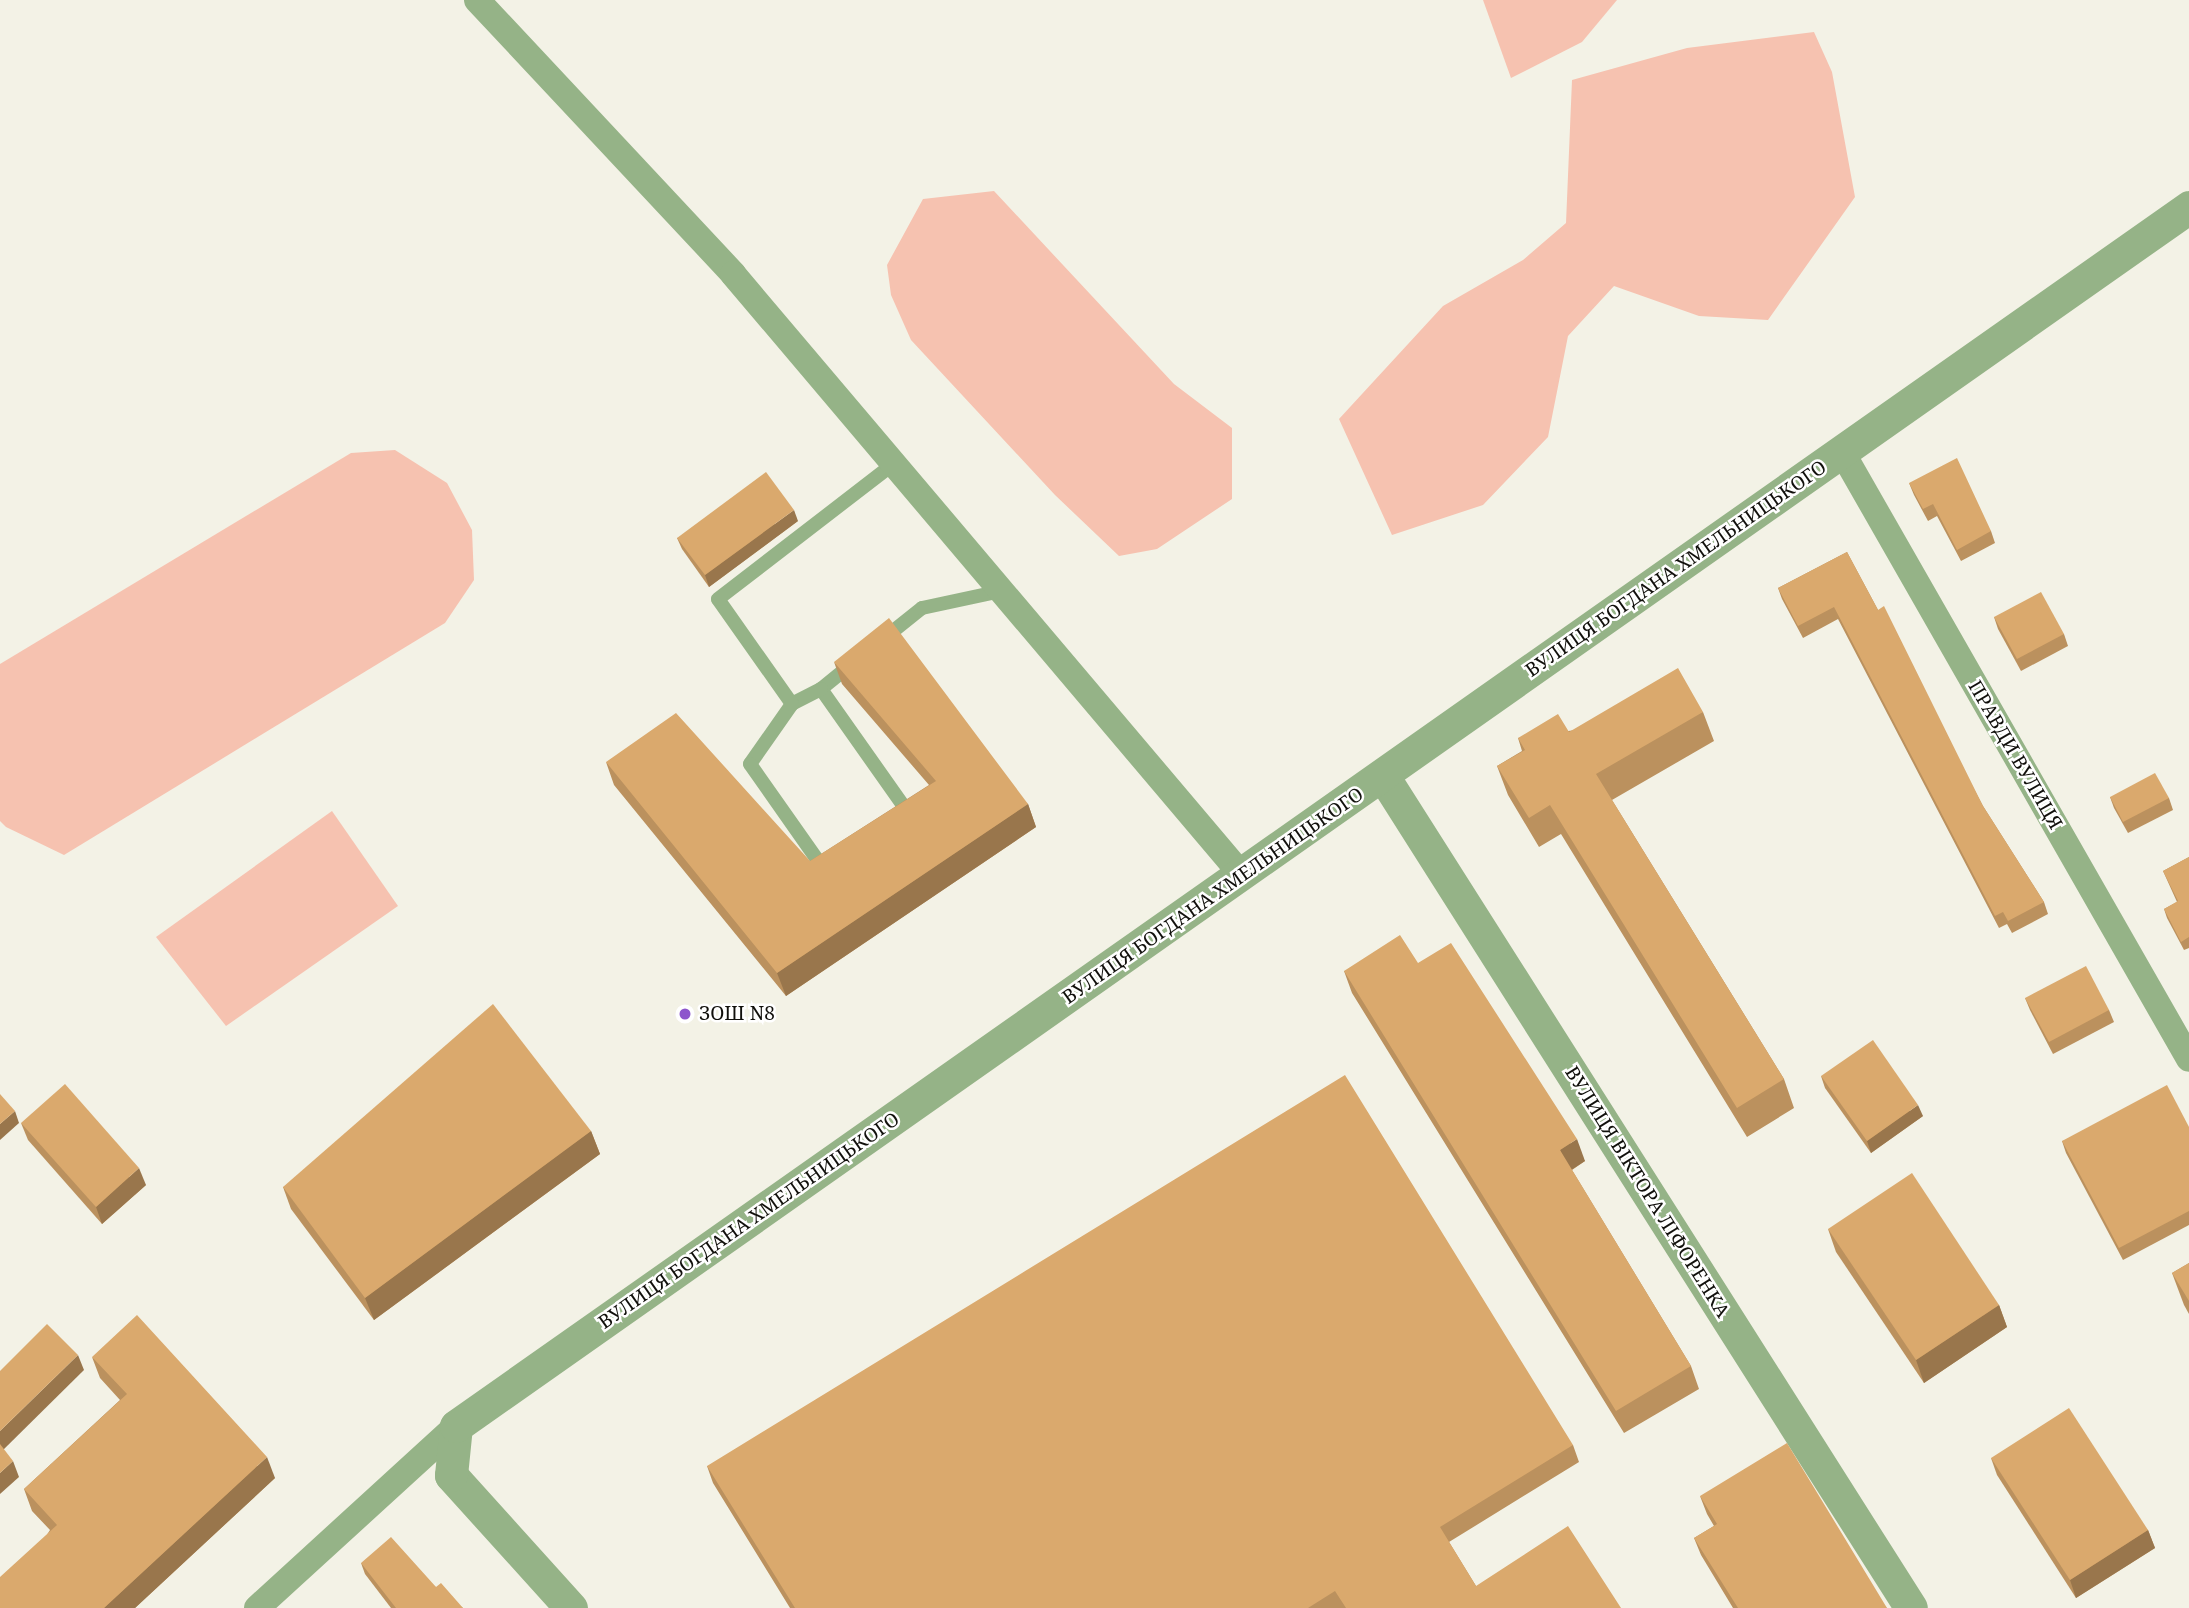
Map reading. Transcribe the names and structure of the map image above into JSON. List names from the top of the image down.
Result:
{
  "streets": {
    "street": ["ВУЛИЦЯ БОГДАНА ХМЕЛЬНИЦЬКОГО", "ПРАВДИ ВУЛИЦЯ", "ВУЛИЦЯ ВІКТОРА ЛІФОРЕНКА"]
  },
  "crossings": [
    ["ВУЛИЦЯ БОГДАНА ХМЕЛЬНИЦЬКОГО", "ПРАВДИ ВУЛИЦЯ"],
    ["ВУЛИЦЯ БОГДАНА ХМЕЛЬНИЦЬКОГО", "ВУЛИЦЯ ВІКТОРА ЛІФОРЕНКА"]
  ],
  "places": ["ЗОШ N8"]
}
